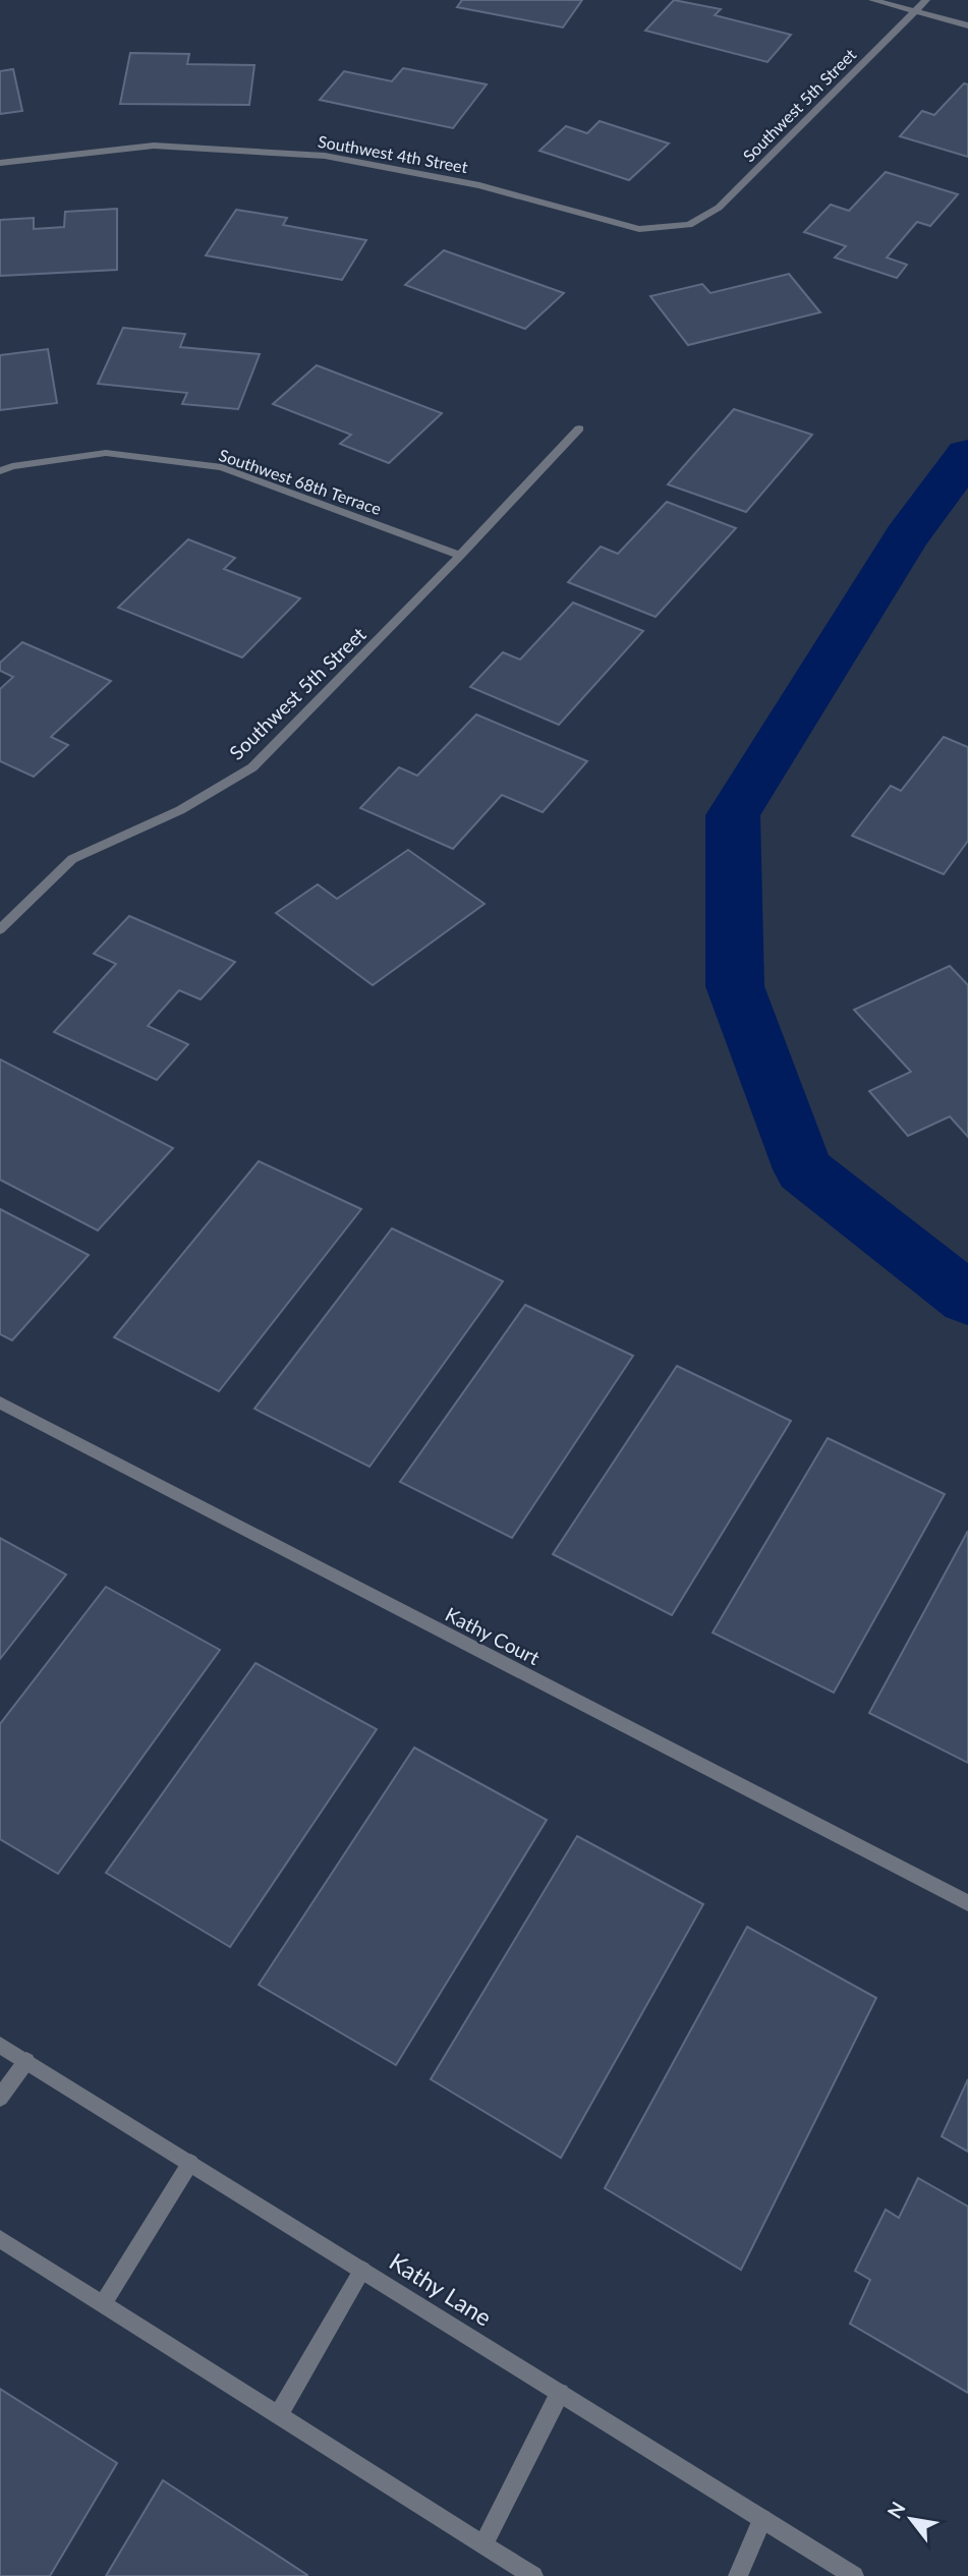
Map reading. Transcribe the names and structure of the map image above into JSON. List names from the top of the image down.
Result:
{
  "streets": {
    "street": [
      "Southwest 5th Street",
      "Southwest 4th Street",
      "Southwest 68th Terrace",
      "Kathy Court",
      "Kathy Lane"
    ]
  },
  "crossings": [
    ["Southwest 5th Street", "Southwest 4th Street"],
    ["Southwest 5th Street", "Southwest 68th Terrace"]
  ],
  "north": "top left"
}
